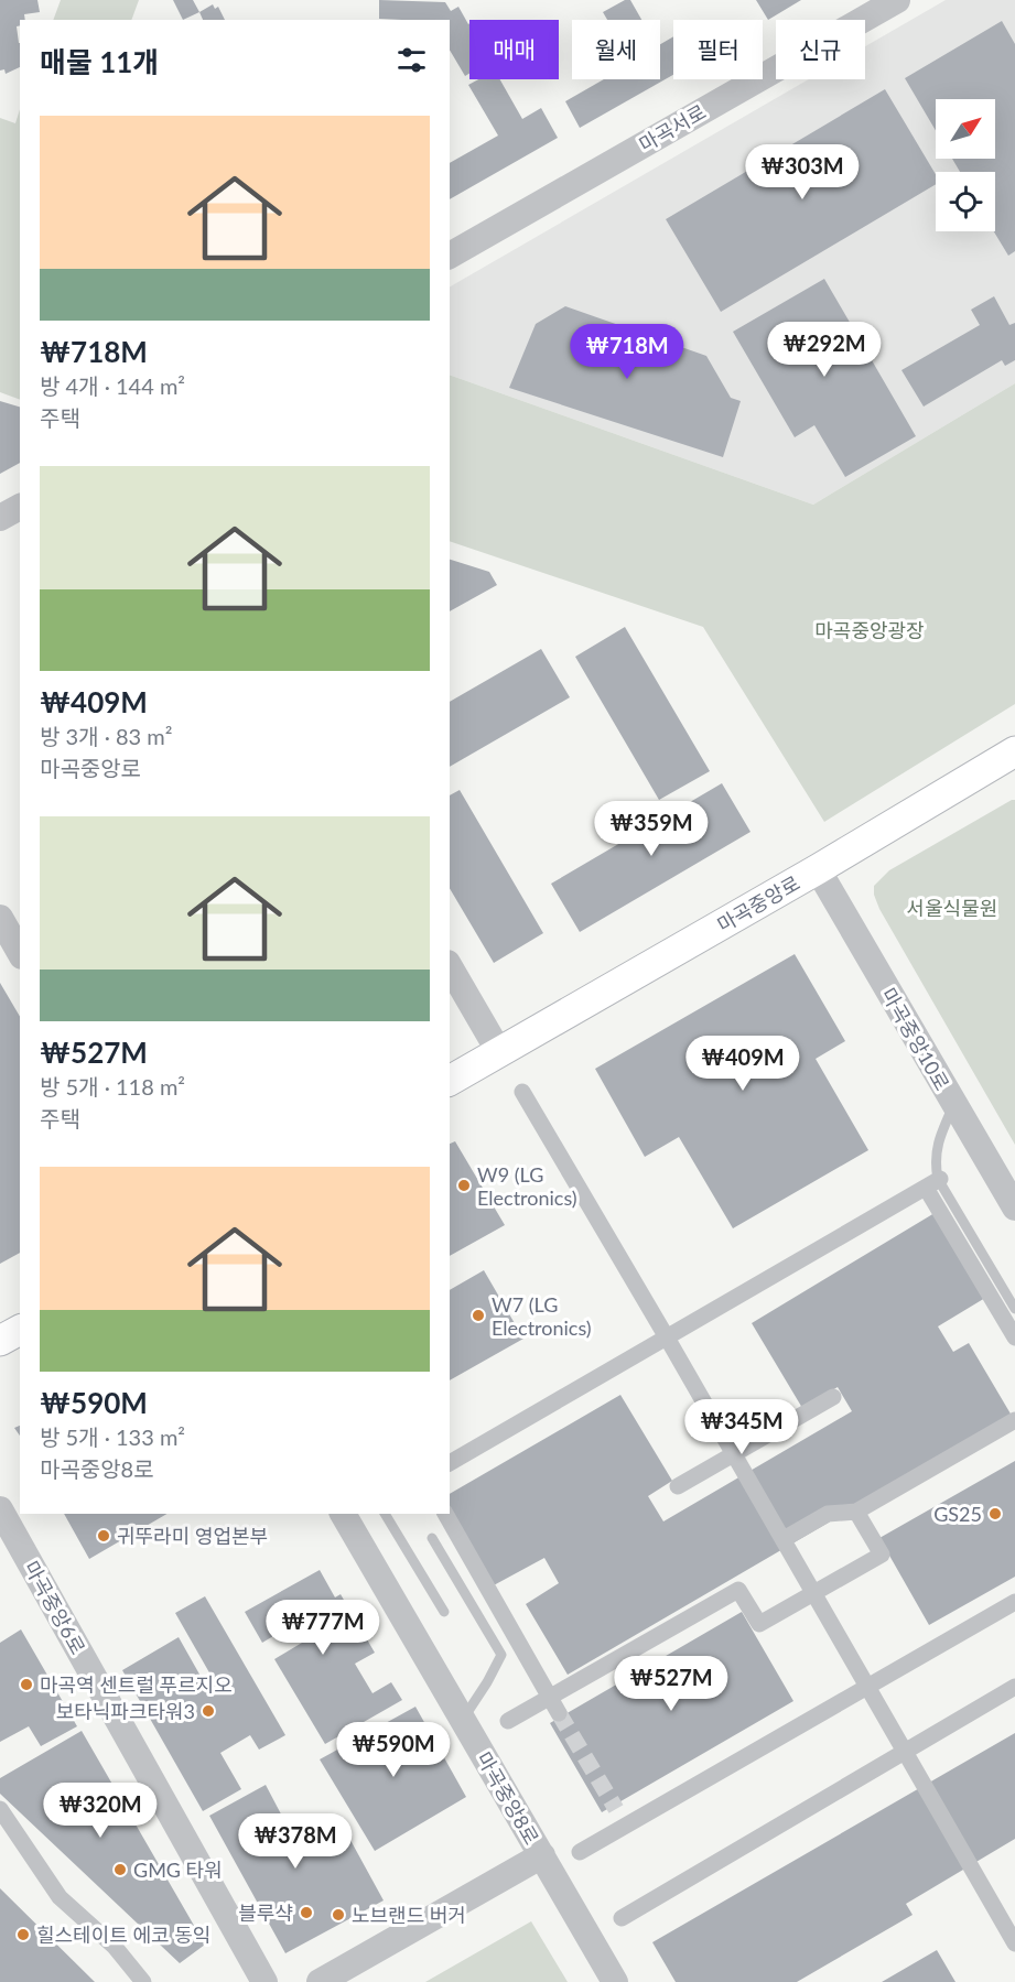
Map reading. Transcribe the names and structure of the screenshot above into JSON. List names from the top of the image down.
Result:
{
  "streets": {
    "main road": ["마곡중앙로"],
    "street": [
      "마곡서로",
      "마곡중앙10로",
      "마곡중앙6로",
      "마곡중앙8로"
    ]
  },
  "crossings": [
    ["마곡중앙로", "마곡중앙10로"]
  ],
  "parks": ["마곡중앙광장", "서울식물원"],
  "places": [
    "W9 (LG Electronics)",
    "W7 (LG Electronics)",
    "GS25",
    "귀뚜라미 영업본부",
    "마곡역 센트럴 푸르지오",
    "보타닉파크타워3",
    "GMG 타워",
    "블루샥",
    "노브랜드 버거",
    "힐스테이트 에코 동익"
  ],
  "north": "top right",
  "page": {
    "chip": [
      "매매",
      "월세",
      "필터",
      "신규"
    ],
    "heading": "매물 11개",
    "list": [
      {
        "name": "₩718M",
        "note": "방 4개 · 144 m² · 주택"
      },
      {
        "name": "₩409M",
        "note": "방 3개 · 83 m² · 마곡중앙로"
      },
      {
        "name": "₩527M",
        "note": "방 5개 · 118 m² · 주택"
      },
      {
        "name": "₩590M",
        "note": "방 5개 · 133 m² · 마곡중앙8로"
      }
    ],
    "price": [
      "₩303M",
      "₩292M",
      "₩718M",
      "₩359M",
      "₩409M",
      "₩345M",
      "₩777M",
      "₩527M",
      "₩590M",
      "₩320M",
      "₩378M"
    ]
  }
}
